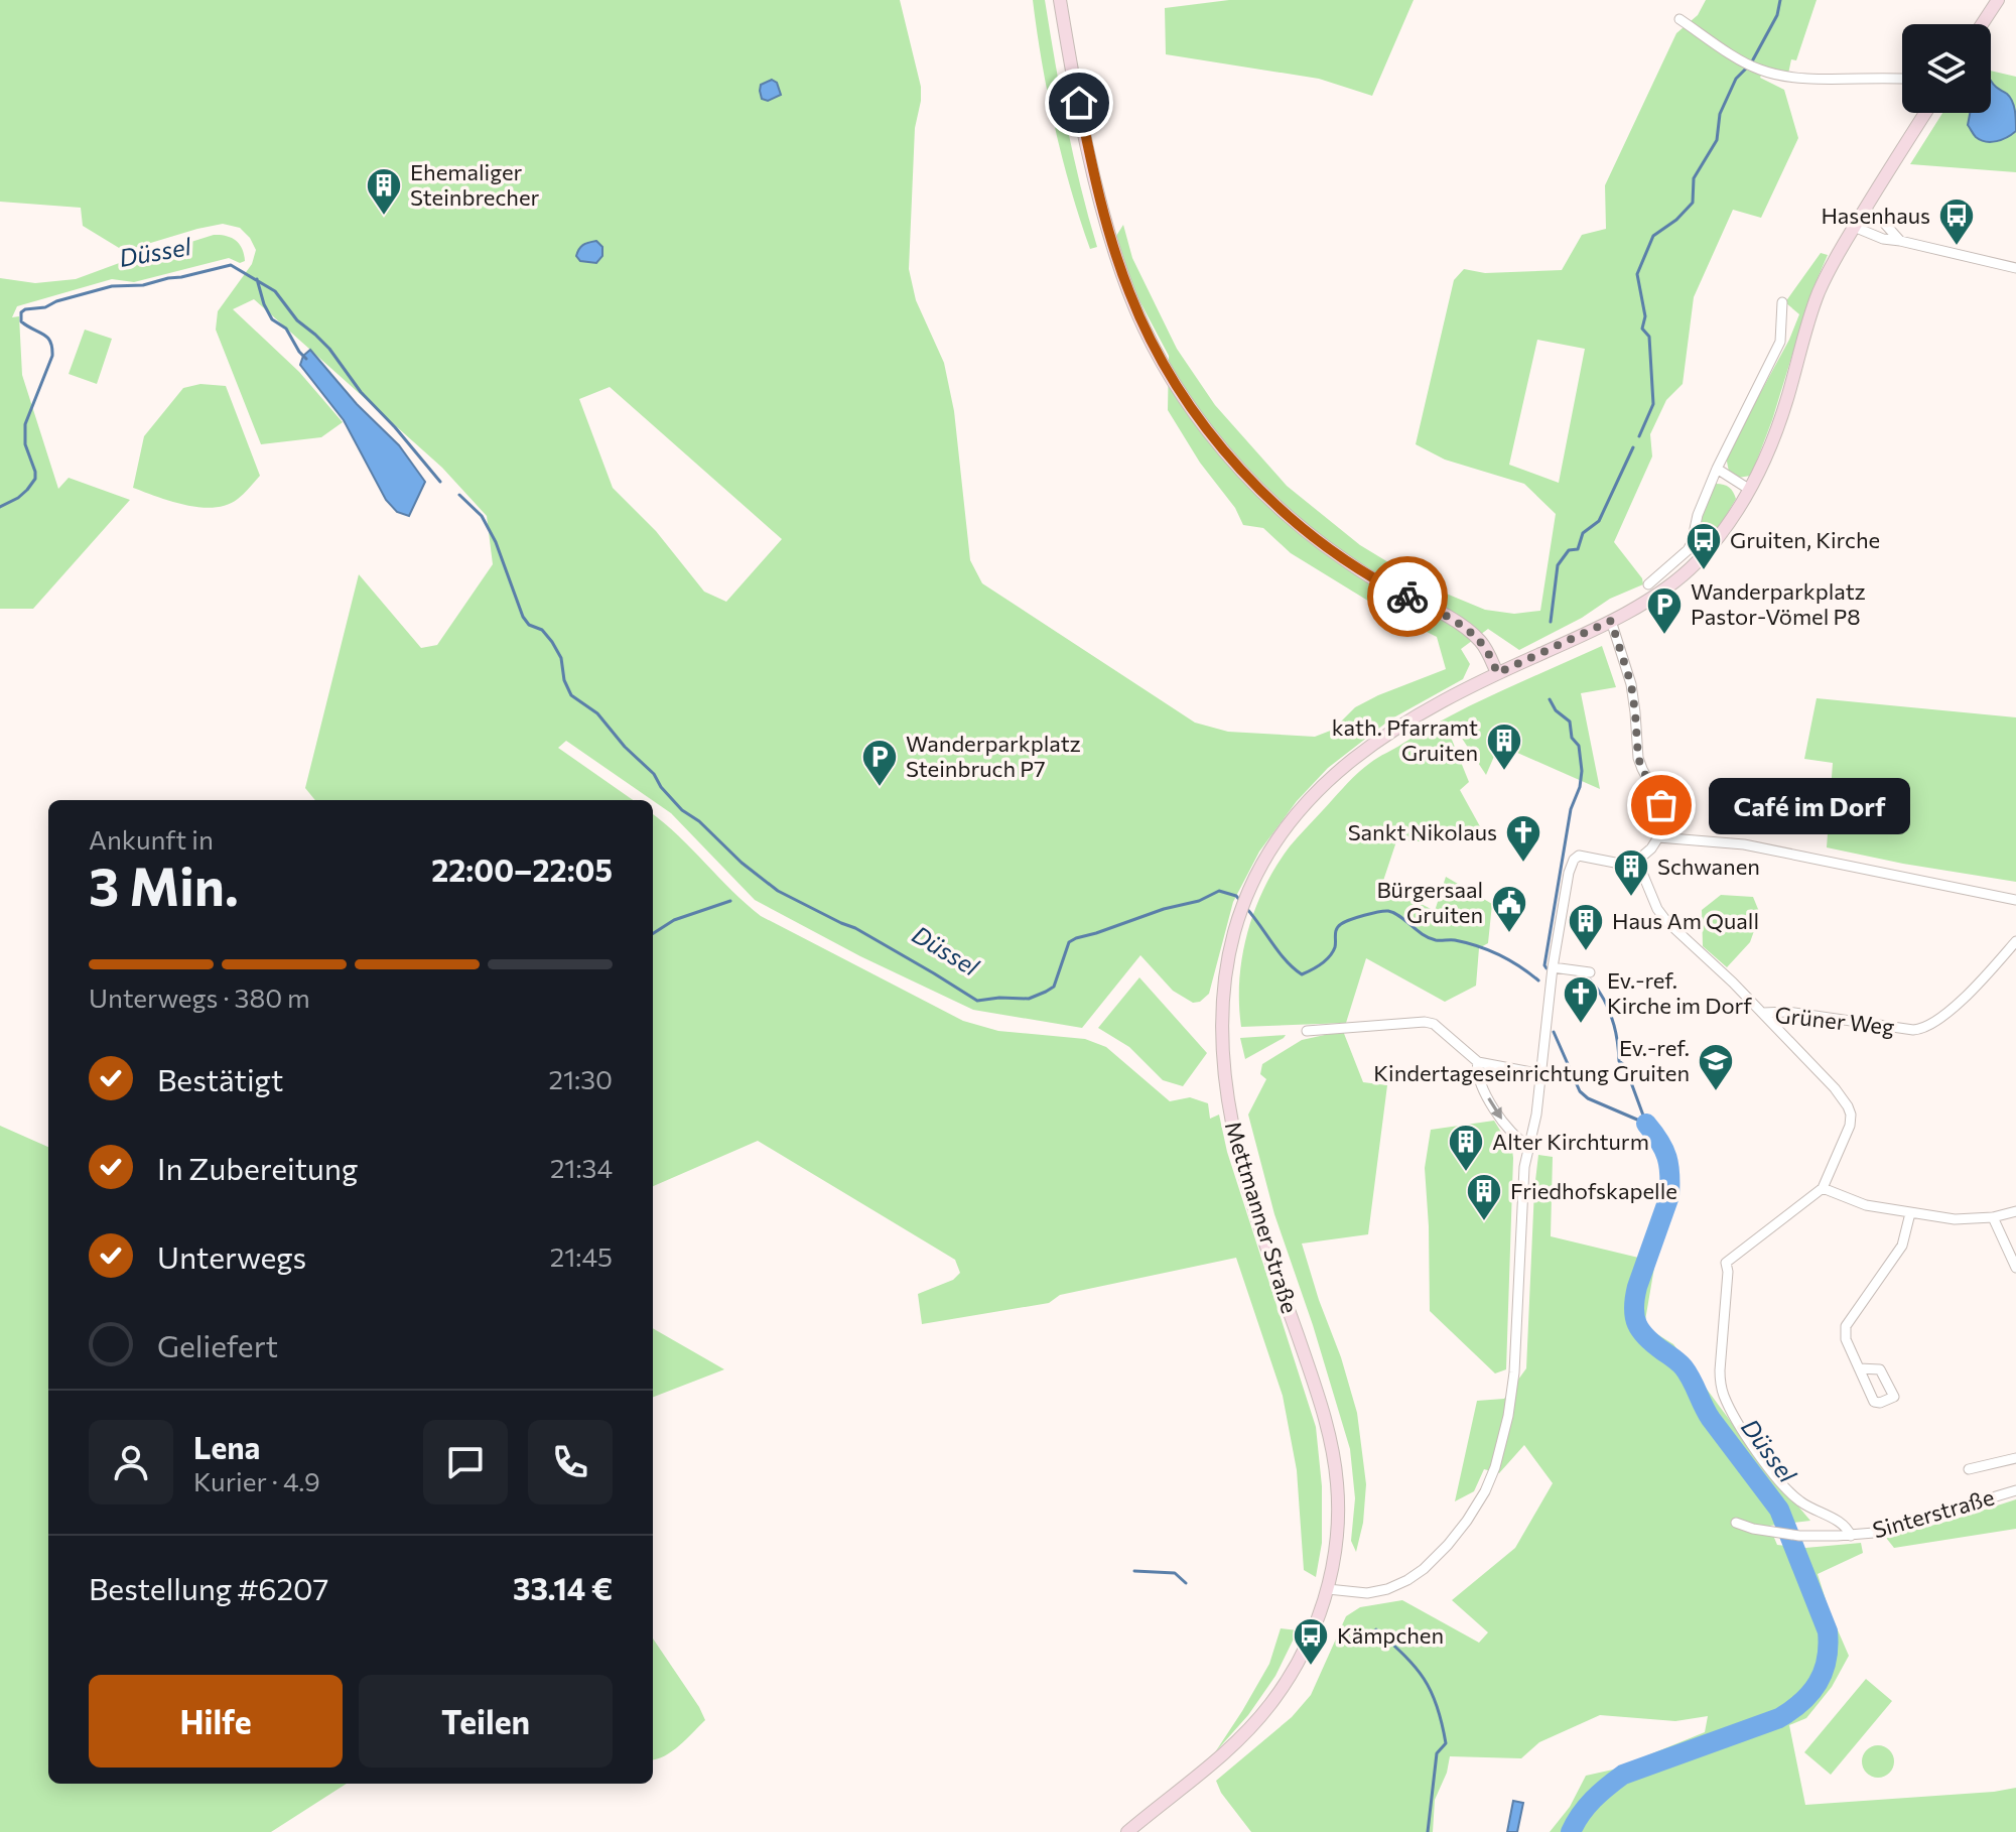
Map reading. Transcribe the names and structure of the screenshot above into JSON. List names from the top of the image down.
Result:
{
  "streets": {
    "main road": ["Mettmanner Straße"],
    "street": ["Grüner Weg", "Sinterstraße"]
  },
  "water": ["Düssel"],
  "places": {
    "building": [
      "Ehemaliger Steinbrecher",
      "kath. Pfarramt Gruiten",
      "Schwanen",
      "Haus Am Quall",
      "Alter Kirchturm",
      "Friedhofskapelle"
    ],
    "bus stop": ["Hasenhaus", "Gruiten, Kirche", "Kämpchen"],
    "parking": ["Wanderparkplatz Pastor-Vömel P8", "Wanderparkplatz Steinbruch P7"],
    "other": ["Café im Dorf"],
    "church": ["Sankt Nikolaus", "Ev.-ref. Kirche im Dorf"],
    "public building": ["Bürgersaal Gruiten"],
    "school or university": ["Ev.-ref. Kindertageseinrichtung Gruiten"]
  },
  "page": {
    "bubble": "Café im Dorf",
    "heading": ["3 Min.", "Ankunft in", "22:00–22:05"],
    "panel": [
      "Lena",
      "Kurier · 4.9",
      "Bestellung #6207",
      "33.14 €"
    ],
    "bar": "Unterwegs · 380 m",
    "list": [
      ["Bestätigt", "21:30"],
      ["In Zubereitung", "21:34"],
      ["Unterwegs", "21:45"],
      "Geliefert"
    ],
    "buttons": ["Hilfe", "Teilen"]
  }
}
